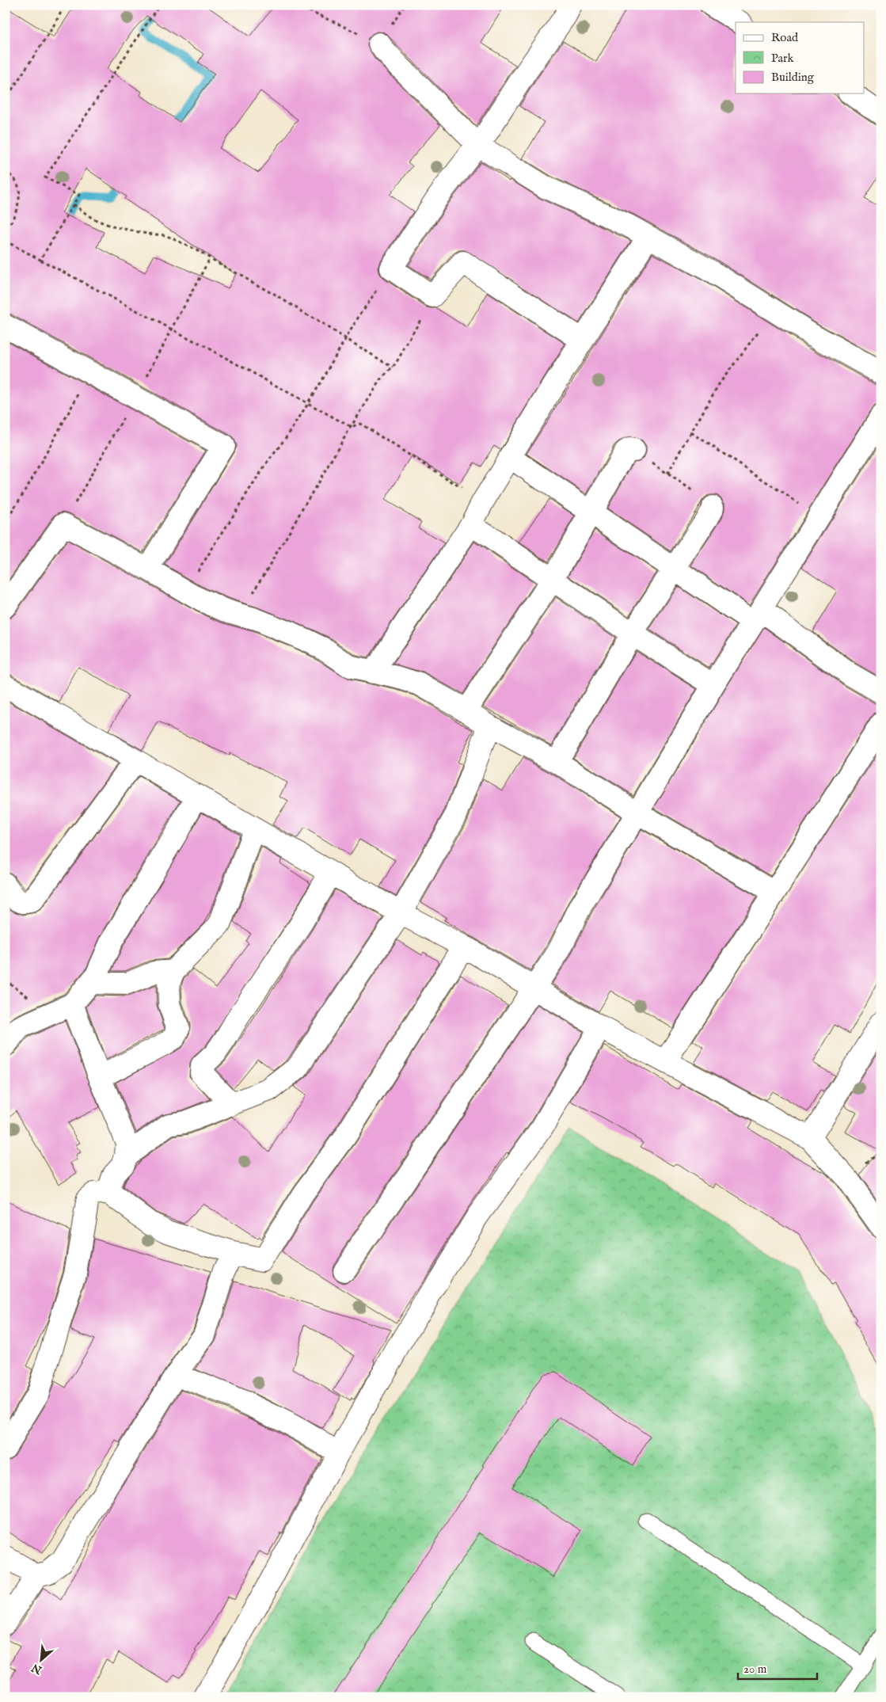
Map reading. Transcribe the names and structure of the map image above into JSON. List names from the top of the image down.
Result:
{
  "legend": ["Road", "Park", "Building"],
  "scale_bar": "20 m",
  "north": "bottom left"
}
